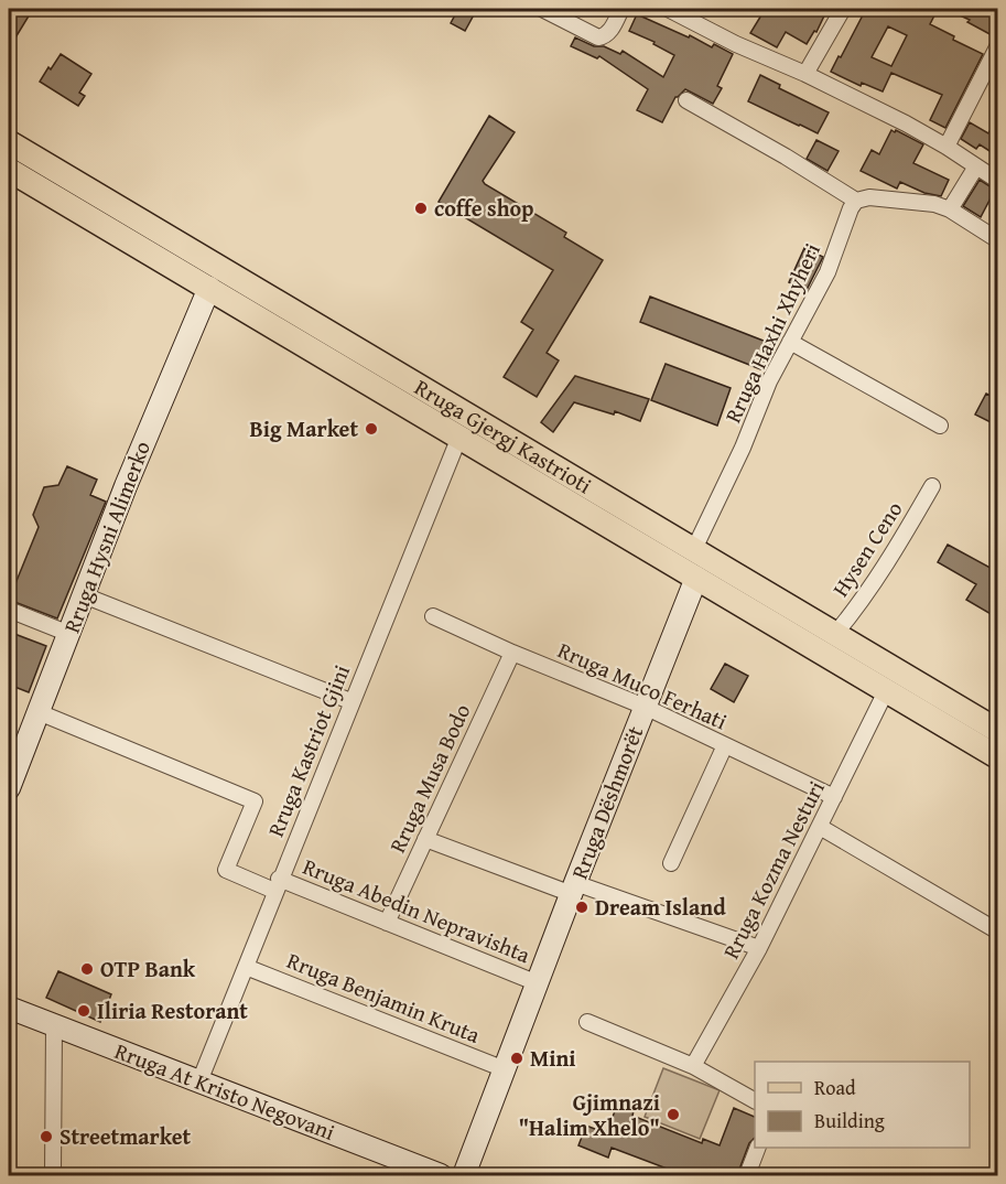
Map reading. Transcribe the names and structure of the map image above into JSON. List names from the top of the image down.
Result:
{
  "streets": {
    "main road": [
      "Rruga Gjergj Kastrioti",
      "Rruga Hysni Alimerko",
      "Rruga Dëshmorët",
      "Rruga At Kristo Negovani"
    ],
    "street": [
      "Rruga Haxhi Xhyheri",
      "Hysen Ceno",
      "Rruga Muco Ferhati",
      "Rruga Kastriot Gjini",
      "Rruga Musa Bodo",
      "Rruga Kozma Nesturi",
      "Rruga Abedin Nepravishta",
      "Rruga Benjamin Kruta"
    ]
  },
  "crossings": [
    ["Rruga Haxhi Xhyheri", "Rruga Gjergj Kastrioti"],
    ["Rruga Gjergj Kastrioti", "Rruga Hysni Alimerko"],
    ["Rruga Gjergj Kastrioti", "Hysen Ceno"],
    ["Rruga Gjergj Kastrioti", "Rruga Kastriot Gjini"],
    ["Rruga Gjergj Kastrioti", "Rruga Dëshmorët"],
    ["Rruga Gjergj Kastrioti", "Rruga Kozma Nesturi"],
    ["Rruga Hysni Alimerko", "Rruga Abedin Nepravishta"],
    ["Rruga Muco Ferhati", "Rruga Musa Bodo"],
    ["Rruga Muco Ferhati", "Rruga Dëshmorët"],
    ["Rruga Muco Ferhati", "Rruga Kozma Nesturi"],
    ["Rruga Kastriot Gjini", "Rruga Abedin Nepravishta"],
    ["Rruga Kastriot Gjini", "Rruga Benjamin Kruta"],
    ["Rruga Kastriot Gjini", "Rruga At Kristo Negovani"],
    ["Rruga Musa Bodo", "Rruga Abedin Nepravishta"],
    ["Rruga Dëshmorët", "Rruga Abedin Nepravishta"],
    ["Rruga Dëshmorët", "Rruga Benjamin Kruta"]
  ],
  "places": [
    "coffe shop",
    "Big Market",
    "Dream Island",
    "OTP Bank",
    "Iliria Restorant",
    "Mini",
    "Gjimnazi \"Halim Xhelo\"",
    "Streetmarket"
  ],
  "legend": ["Road", "Building"]
}
